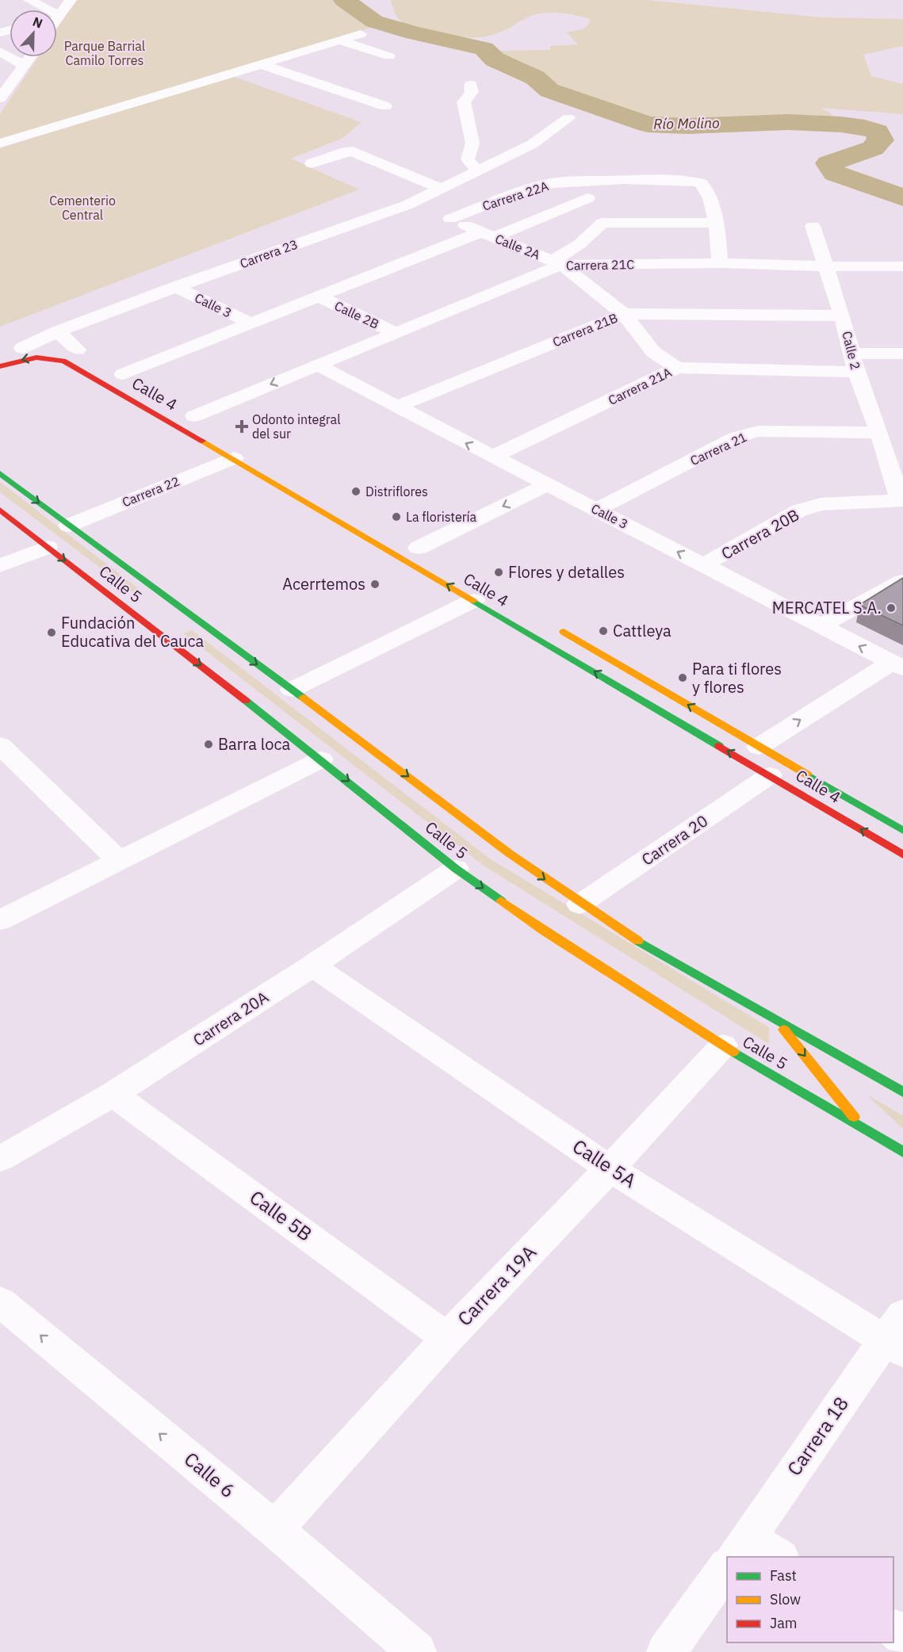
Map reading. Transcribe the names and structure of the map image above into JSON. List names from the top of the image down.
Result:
{
  "streets": {
    "main road": ["Calle 4", "Calle 5"],
    "street": [
      "Carrera 22A",
      "Calle 2A",
      "Carrera 23",
      "Carrera 21C",
      "Calle 3",
      "Calle 2B",
      "Carrera 21B",
      "Calle 2",
      "Carrera 21A",
      "Carrera 21",
      "Carrera 22",
      "Carrera 20B",
      "Carrera 20",
      "Carrera 20A",
      "Calle 5A",
      "Calle 5B",
      "Carrera 19A",
      "Carrera 18",
      "Calle 6"
    ]
  },
  "crossings": [
    ["Carrera 22A", "Calle 2A"],
    ["Calle 2A", "Carrera 23"],
    ["Calle 2A", "Carrera 21C"],
    ["Calle 2A", "Carrera 21B"],
    ["Calle 2A", "Carrera 21A"],
    ["Carrera 23", "Calle 3"],
    ["Carrera 21C", "Calle 3"],
    ["Carrera 21C", "Calle 2B"],
    ["Carrera 21C", "Calle 2"],
    ["Calle 3", "Carrera 21B"],
    ["Calle 3", "Carrera 21A"],
    ["Calle 3", "Carrera 21"],
    ["Calle 3", "Carrera 20B"],
    ["Carrera 21B", "Calle 2"],
    ["Calle 2", "Carrera 21A"],
    ["Calle 2", "Carrera 21"],
    ["Calle 2", "Carrera 20B"],
    ["Calle 4", "Carrera 22"],
    ["Calle 4", "Carrera 20"],
    ["Carrera 22", "Calle 5"],
    ["Calle 5", "Carrera 20"],
    ["Calle 5", "Carrera 20A"],
    ["Calle 5", "Carrera 19A"],
    ["Carrera 20A", "Calle 5A"],
    ["Carrera 20A", "Calle 5B"],
    ["Calle 5A", "Carrera 19A"],
    ["Calle 5A", "Carrera 18"],
    ["Calle 5B", "Carrera 19A"],
    ["Carrera 19A", "Calle 6"]
  ],
  "one_way": ["Calle 3", "Calle 4", "Calle 6"],
  "water": ["Río Molino"],
  "parks": ["Parque Barrial Camilo Torres", "Cementerio Central"],
  "places": {
    "health": ["Odonto integral del sur"],
    "other": [
      "Distriflores",
      "La floristería",
      "Flores y detalles",
      "Acerrtemos",
      "MERCATEL S.A.",
      "Cattleya",
      "Fundación Educativa del Cauca",
      "Para ti flores y flores",
      "Barra loca"
    ]
  },
  "legend": ["Fast", "Slow", "Jam"],
  "north": "top"
}
